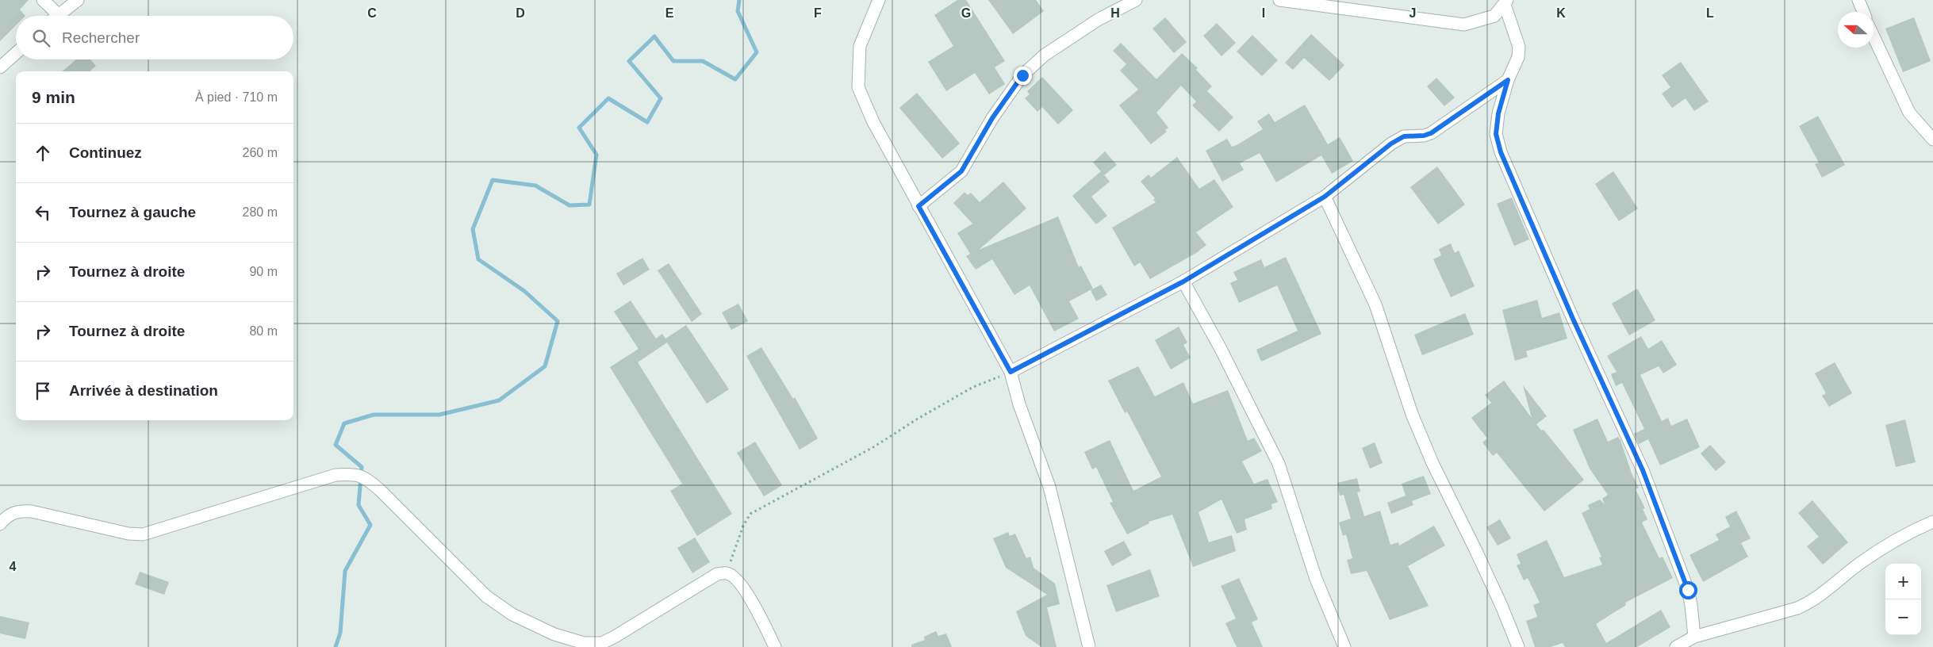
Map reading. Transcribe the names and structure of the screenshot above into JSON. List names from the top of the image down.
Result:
{
  "north": "left",
  "page": {
    "search": "Rechercher",
    "heading": ["9 min", "À pied · 710 m"],
    "list": [
      ["Continuez", "260 m"],
      ["Tournez à gauche", "280 m"],
      ["Tournez à droite", "90 m"],
      ["Tournez à droite", "80 m"],
      "Arrivée à destination"
    ],
    "map_buttons": ["+", "−"]
  },
  "grid": {
    "columns": [
      "C",
      "D",
      "E",
      "F",
      "G",
      "H",
      "I",
      "J",
      "K",
      "L"
    ],
    "rows": ["4"]
  }
}
